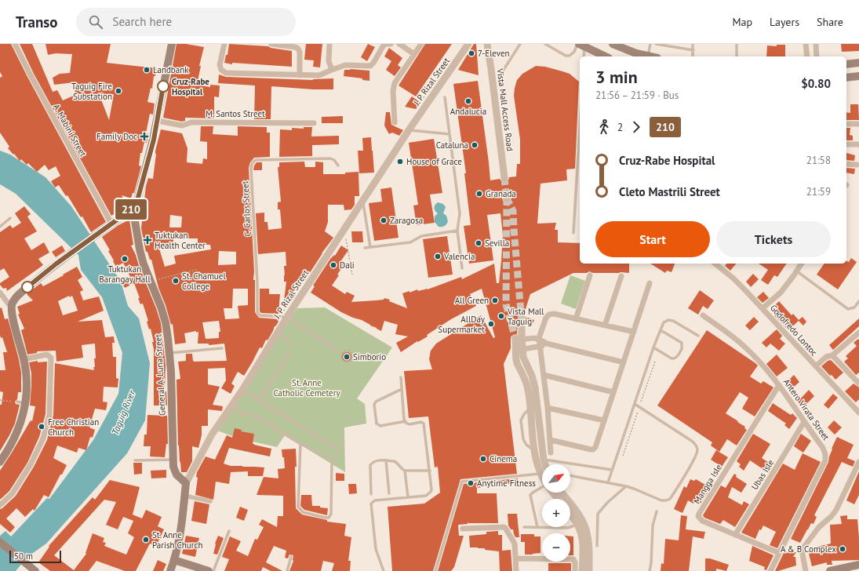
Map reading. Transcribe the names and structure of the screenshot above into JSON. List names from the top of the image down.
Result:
{
  "streets": {
    "main road": ["J. P. Rizal Street", "General A. Luna Street"],
    "street": [
      "Vista Mall Access Road",
      "M. Santos Street",
      "A. Mabini Street",
      "Godofredo Lontoc",
      "Antero Virata Street",
      "Ubas Isle",
      "Mangga Isle"
    ],
    "lane": ["C. Carlos Street"]
  },
  "crossings": [
    ["J. P. Rizal Street", "C. Carlos Street"],
    ["J. P. Rizal Street", "General A. Luna Street"],
    ["M. Santos Street", "General A. Luna Street"],
    ["Antero Virata Street", "Ubas Isle"],
    ["Antero Virata Street", "Mangga Isle"],
    ["Ubas Isle", "Mangga Isle"]
  ],
  "water": ["Taguig River"],
  "parks": ["St. Anne Catholic Cemetery"],
  "places": {
    "other": [
      "7-Eleven",
      "Landbank",
      "Cruz-Rabe Hospital",
      "Taguig Fire Substation",
      "Andalucia",
      "Cataluna",
      "House of Grace",
      "Granada",
      "Zaragosa",
      "Sevilla",
      "Valencia",
      "Tuktukan Barangay Hall",
      "Dali",
      "St. Chamuel College",
      "All Green",
      "Vista Mall Taguig",
      "AllDay Supermarket",
      "Simborio",
      "Free Christian Church",
      "Cinema",
      "Anytime Fitness",
      "St. Anne Parish Church",
      "A & B Complex"
    ],
    "health": ["Family Doc", "Tuktukan Health Center"]
  },
  "lines": ["bus line 210"],
  "scale_bar": "50 m",
  "north": "top right",
  "page": {
    "header": "Transo",
    "search": "Search here",
    "nav": ["Map", "Layers", "Share"],
    "on_map": "210",
    "heading": ["3 min", "21:56 – 21:59 · Bus", "$0.80"],
    "legs": ["2", "210"],
    "list": [
      {
        "name": "Cruz-Rabe Hospital",
        "value": "21:58"
      },
      {
        "name": "Cleto Mastrili Street",
        "value": "21:59"
      }
    ],
    "buttons": ["Start", "Tickets"],
    "map_buttons": ["+", "−"],
    "scale": "50 m"
  }
}
